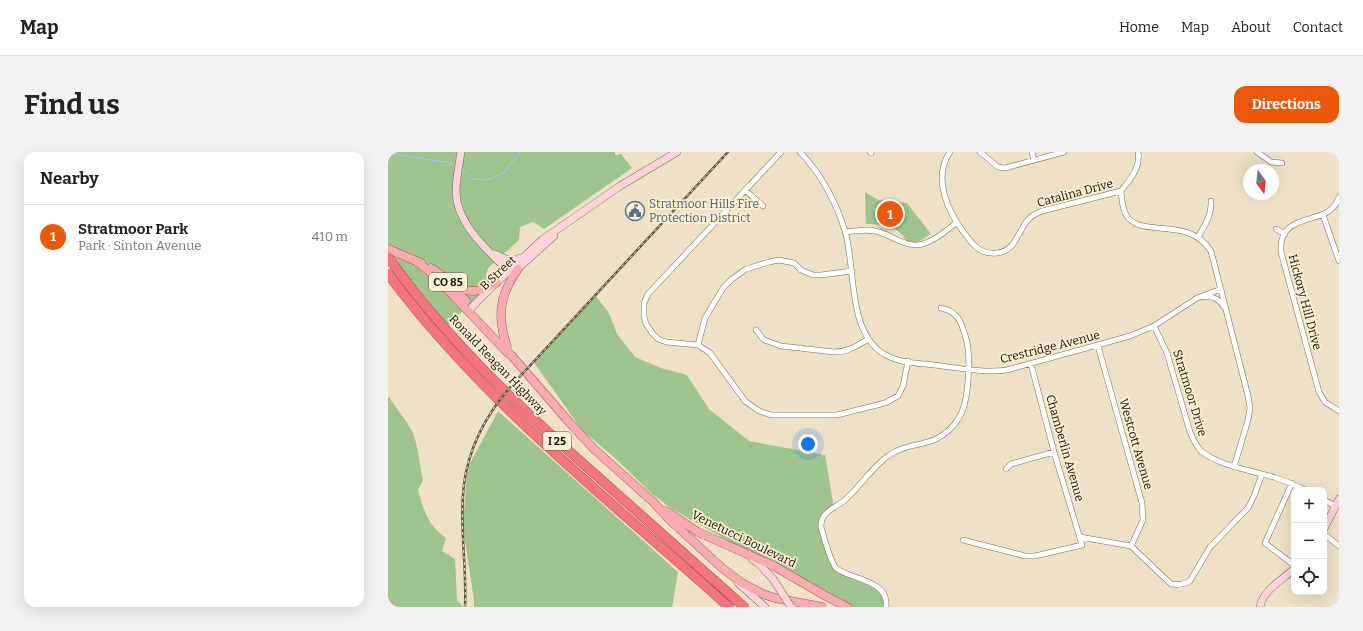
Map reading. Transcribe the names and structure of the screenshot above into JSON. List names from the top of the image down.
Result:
{
  "streets": {
    "highway": ["Ronald Reagan Highway", "I 25"],
    "main road": ["B Street", "CO 85", "Venetucci Boulevard"],
    "street": [
      "Catalina Drive",
      "Hickory Hill Drive",
      "Crestridge Avenue",
      "Stratmoor Drive",
      "Westcott Avenue",
      "Chamberlin Avenue"
    ]
  },
  "crossings": [
    ["Catalina Drive", "Crestridge Avenue"],
    ["B Street", "CO 85"],
    ["B Street", "Venetucci Boulevard"],
    ["CO 85", "Venetucci Boulevard"],
    ["Crestridge Avenue", "Stratmoor Drive"],
    ["Crestridge Avenue", "Westcott Avenue"],
    ["Crestridge Avenue", "Chamberlin Avenue"]
  ],
  "places": {
    "public building": ["Stratmoor Hills Fire Protection District"]
  },
  "north": "bottom",
  "page": {
    "header": "Map",
    "nav": [
      "Home",
      "Map",
      "About",
      "Contact"
    ],
    "buttons": "Directions",
    "title": "Find us",
    "heading": "Nearby",
    "pins": "1",
    "list": [
      {
        "mark": "1",
        "name": "Stratmoor Park",
        "note": "Park · Sinton Avenue",
        "value": "410 m"
      }
    ],
    "map_buttons": ["+", "−"]
  }
}
